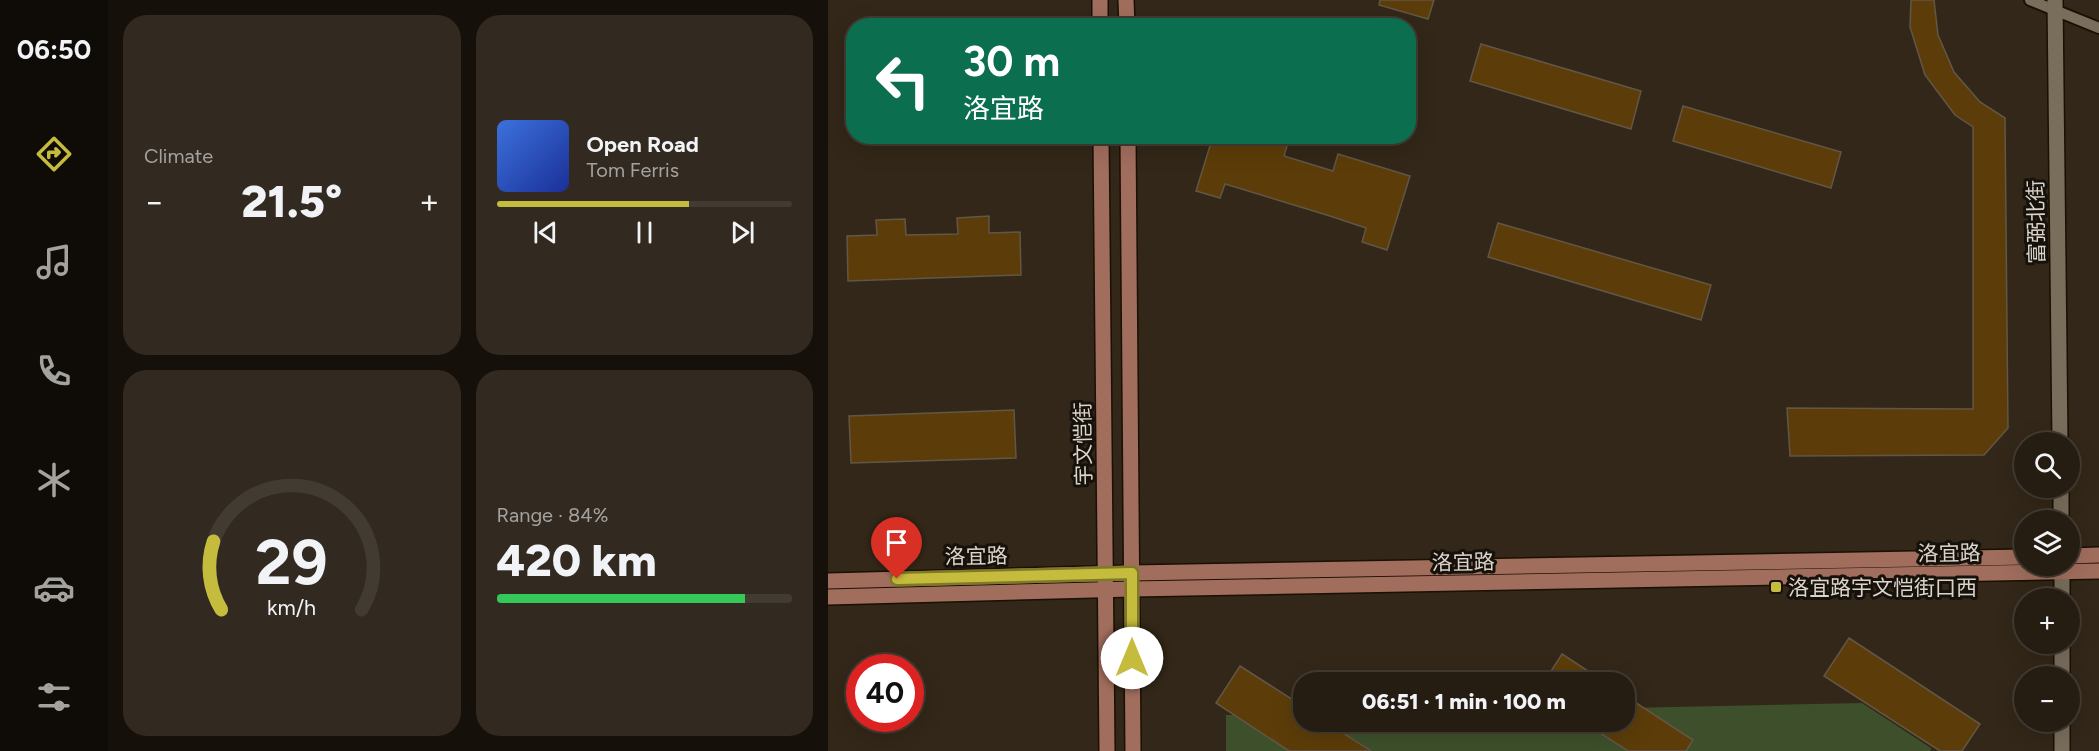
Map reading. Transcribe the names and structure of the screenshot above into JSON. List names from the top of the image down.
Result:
{
  "streets": {
    "street": ["富弼北街", "宇文恺街", "洛宜路"]
  },
  "crossings": [
    ["宇文恺街", "洛宜路"]
  ],
  "places": {
    "transit": ["洛宜路宇文恺街口西"]
  },
  "page": {
    "tabs": "06:50",
    "tile": [
      "Climate",
      ["Range · 84%", "420 km"]
    ],
    "turn": ["30 m", "洛宜路"],
    "song": ["Open Road", "Tom Ferris"],
    "heat": ["−", "21.5°", "+"],
    "map_buttons": ["+", "−"],
    "limit": "40",
    "trip": "06:51 · 1 min · 100 m",
    "gauge": ["29", "km/h"]
  }
}
